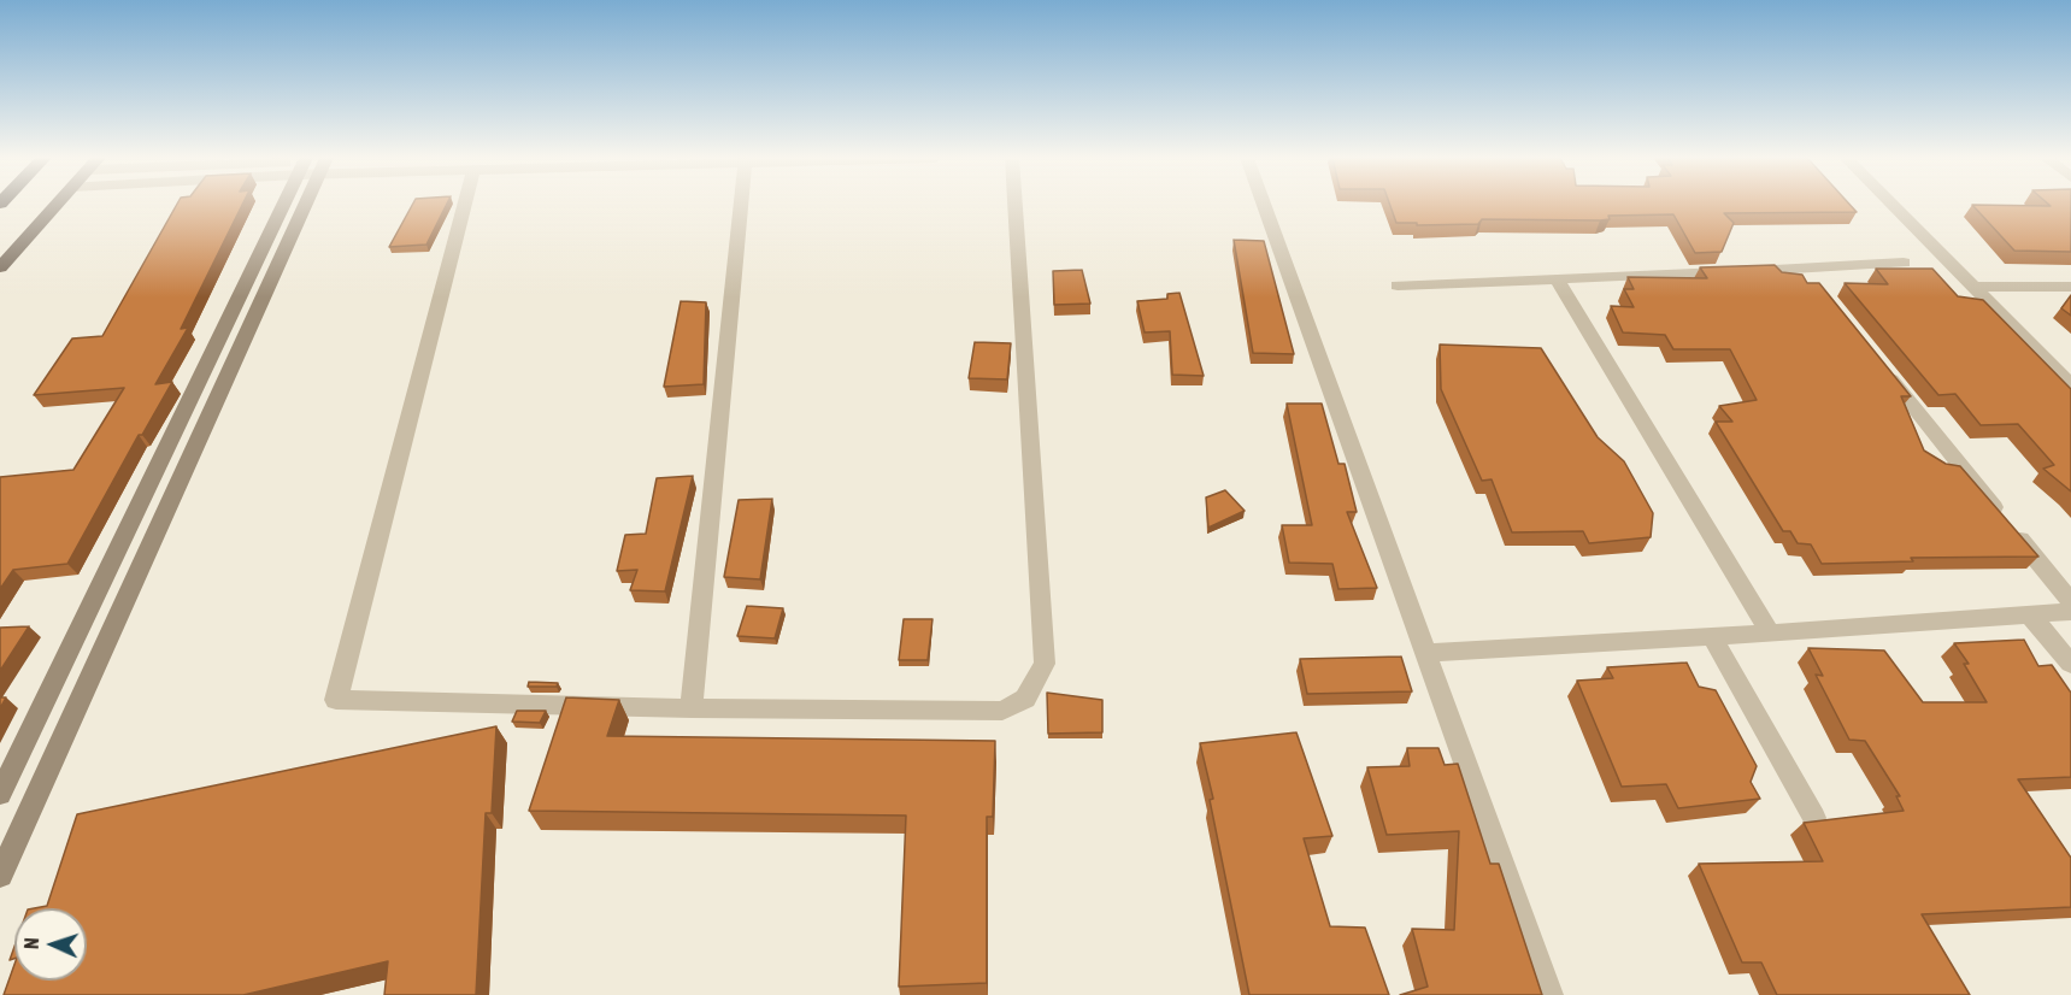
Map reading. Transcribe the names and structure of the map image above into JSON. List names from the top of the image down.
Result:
{
  "north": "left"
}
